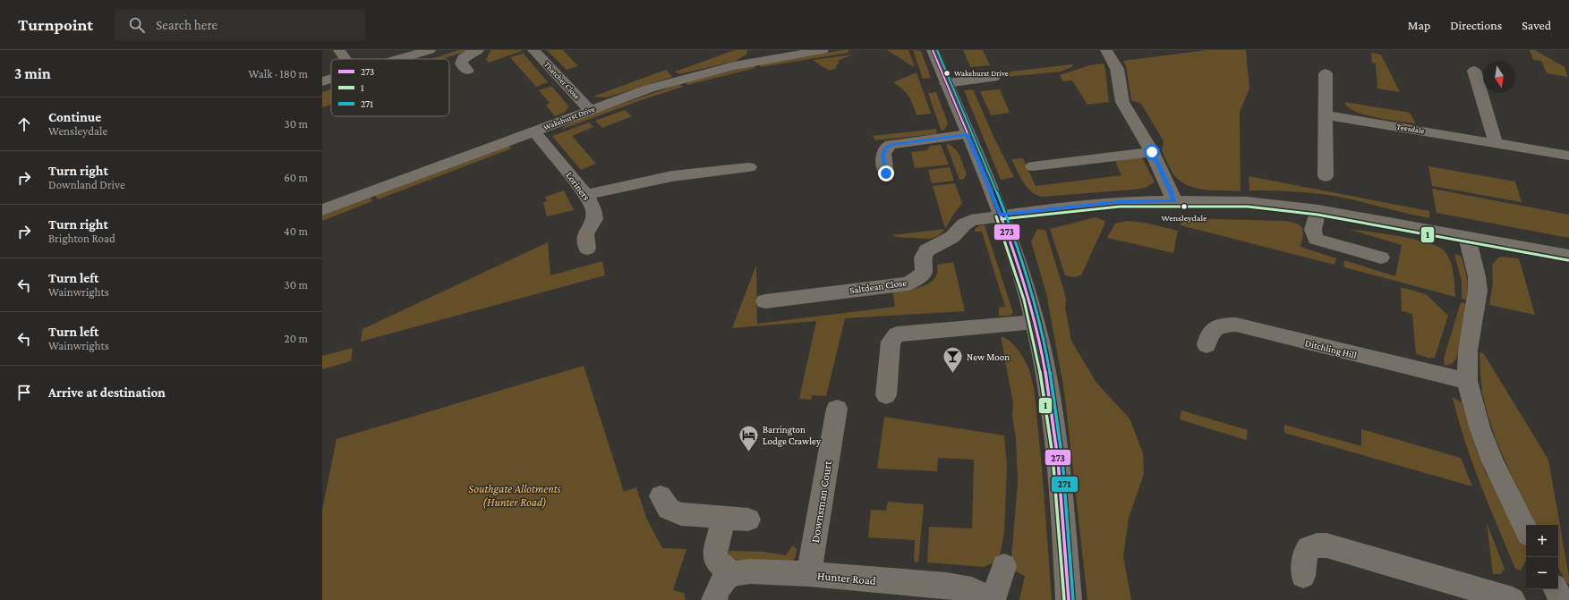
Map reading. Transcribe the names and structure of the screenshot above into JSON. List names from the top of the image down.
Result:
{
  "streets": {
    "street": [
      "Thatcher Close",
      "Wakehurst Drive",
      "Teesdale",
      "Loriners",
      "Saltdean Close",
      "Ditchling Hill",
      "Downsman Court",
      "Hunter Road"
    ]
  },
  "crossings": [
    ["Thatcher Close", "Wakehurst Drive"],
    ["Wakehurst Drive", "Loriners"],
    ["Downsman Court", "Hunter Road"]
  ],
  "parks": ["Southgate Allotments (Hunter Road)"],
  "places": {
    "other": ["Wakehurst Drive", "Wensleydale"],
    "bar": ["New Moon"],
    "hotel": ["Barrington Lodge Crawley"]
  },
  "lines": ["transit line 273", "transit line 271", "transit line 1"],
  "legend": ["273", "1", "271"],
  "north": "bottom",
  "page": {
    "header": "Turnpoint",
    "search": "Search here",
    "nav": ["Map", "Directions", "Saved"],
    "heading": ["3 min", "Walk · 180 m"],
    "list": [
      ["Continue", "Wensleydale", "30 m"],
      ["Turn right", "Downland Drive", "60 m"],
      ["Turn right", "Brighton Road", "40 m"],
      ["Turn left", "Wainwrights", "30 m"],
      ["Turn left", "Wainwrights", "20 m"],
      "Arrive at destination"
    ],
    "map_buttons": ["+", "−"]
  }
}
